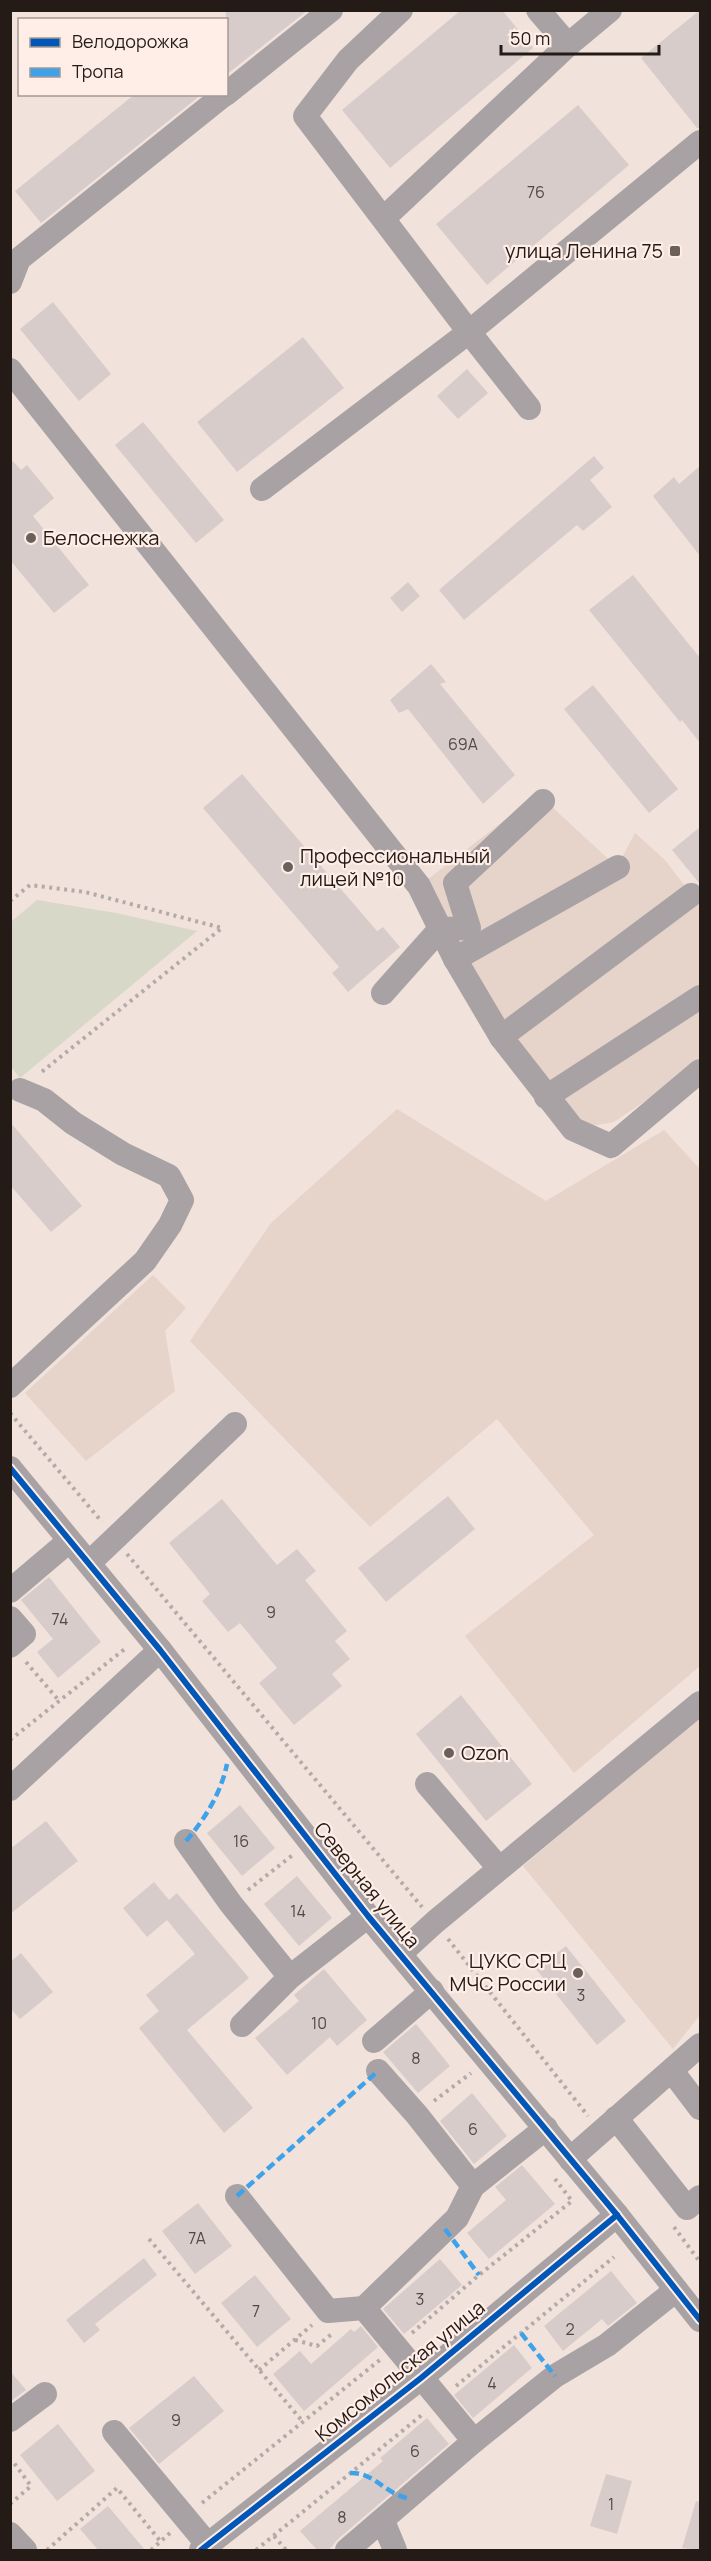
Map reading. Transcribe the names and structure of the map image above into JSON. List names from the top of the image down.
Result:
{
  "streets": {
    "street": ["Северная улица", "Комсомольская улица"]
  },
  "crossings": [
    ["Северная улица", "Комсомольская улица"]
  ],
  "places": {
    "transit": ["улица Ленина 75"],
    "other": [
      "Белоснежка",
      "Профессиональный лицей №10",
      "Ozon",
      "ЦУКС СРЦ МЧС России"
    ]
  },
  "house_numbers": [
    "76",
    "69А",
    "9",
    "74",
    "16",
    "14",
    "3",
    "10",
    "8",
    "6",
    "7А",
    "3",
    "7",
    "2",
    "4",
    "9",
    "6",
    "1",
    "8"
  ],
  "legend": ["Велодорожка", "Тропа"],
  "scale_bar": "50 m"
}
